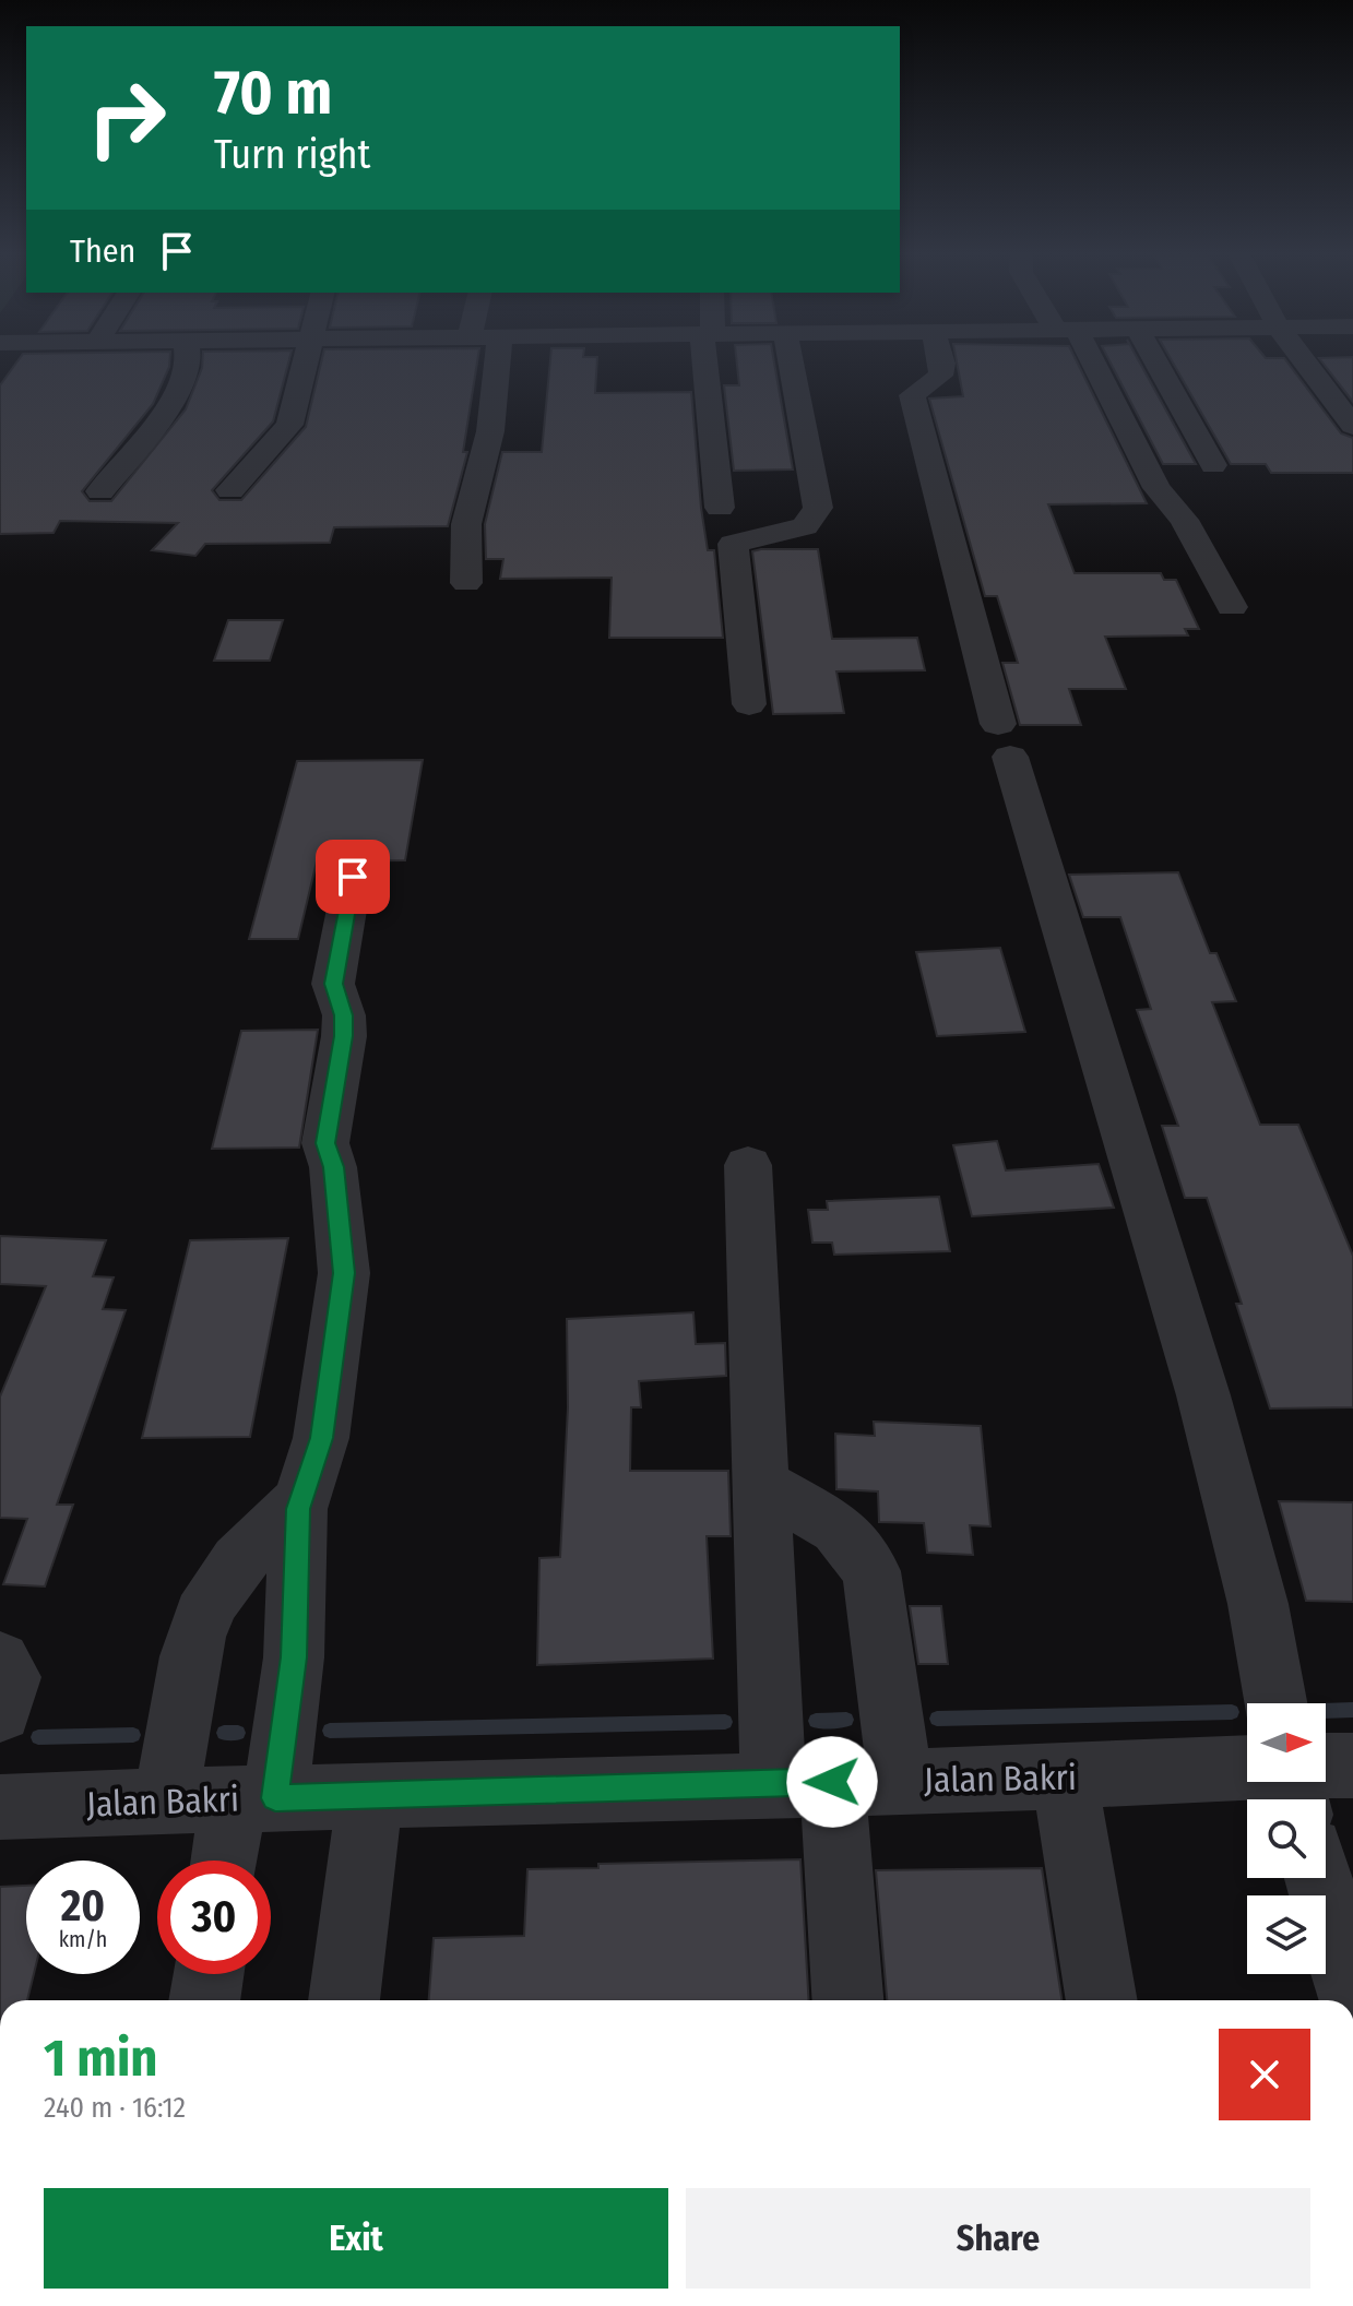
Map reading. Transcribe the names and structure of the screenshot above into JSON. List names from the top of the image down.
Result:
{
  "streets": {
    "street": ["Jalan Bakri"]
  },
  "north": "right",
  "page": {
    "turn": ["70 m", "Turn right"],
    "then": "Then",
    "speed": "20 km/h",
    "limit": "30",
    "heading": ["1 min", "240 m · 16:12"],
    "buttons": ["Exit", "Share"]
  }
}
